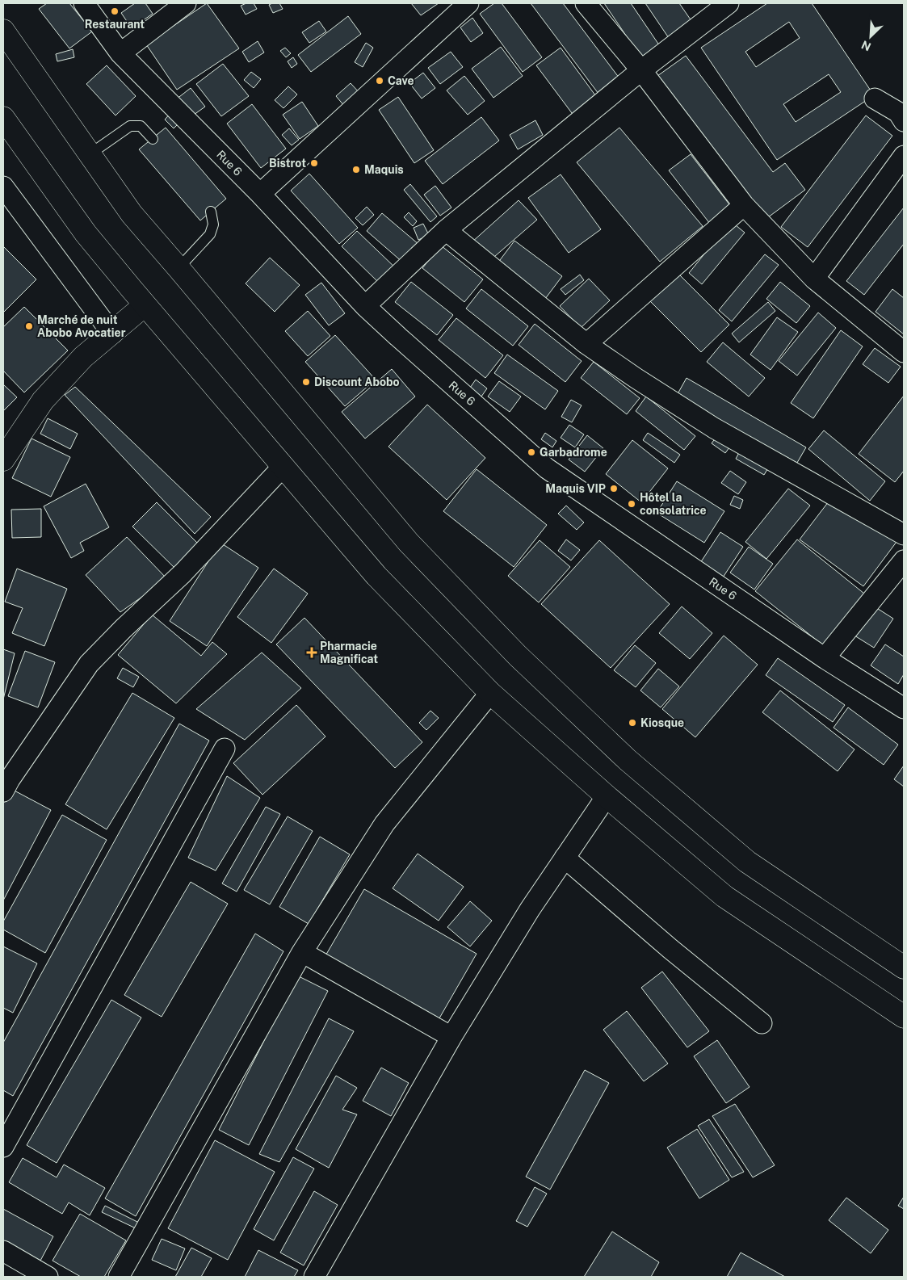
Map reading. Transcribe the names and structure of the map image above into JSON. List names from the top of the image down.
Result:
{
  "streets": {
    "street": ["Rue 6"]
  },
  "places": {
    "other": [
      "Restaurant",
      "Cave",
      "Bistrot",
      "Maquis",
      "Marché de nuit Abobo Avocatier",
      "Discount Abobo",
      "Garbadrome",
      "Maquis VIP",
      "Hôtel la consolatrice",
      "Kiosque"
    ],
    "health": ["Pharmacie Magnificat"]
  },
  "north": "bottom left"
}
